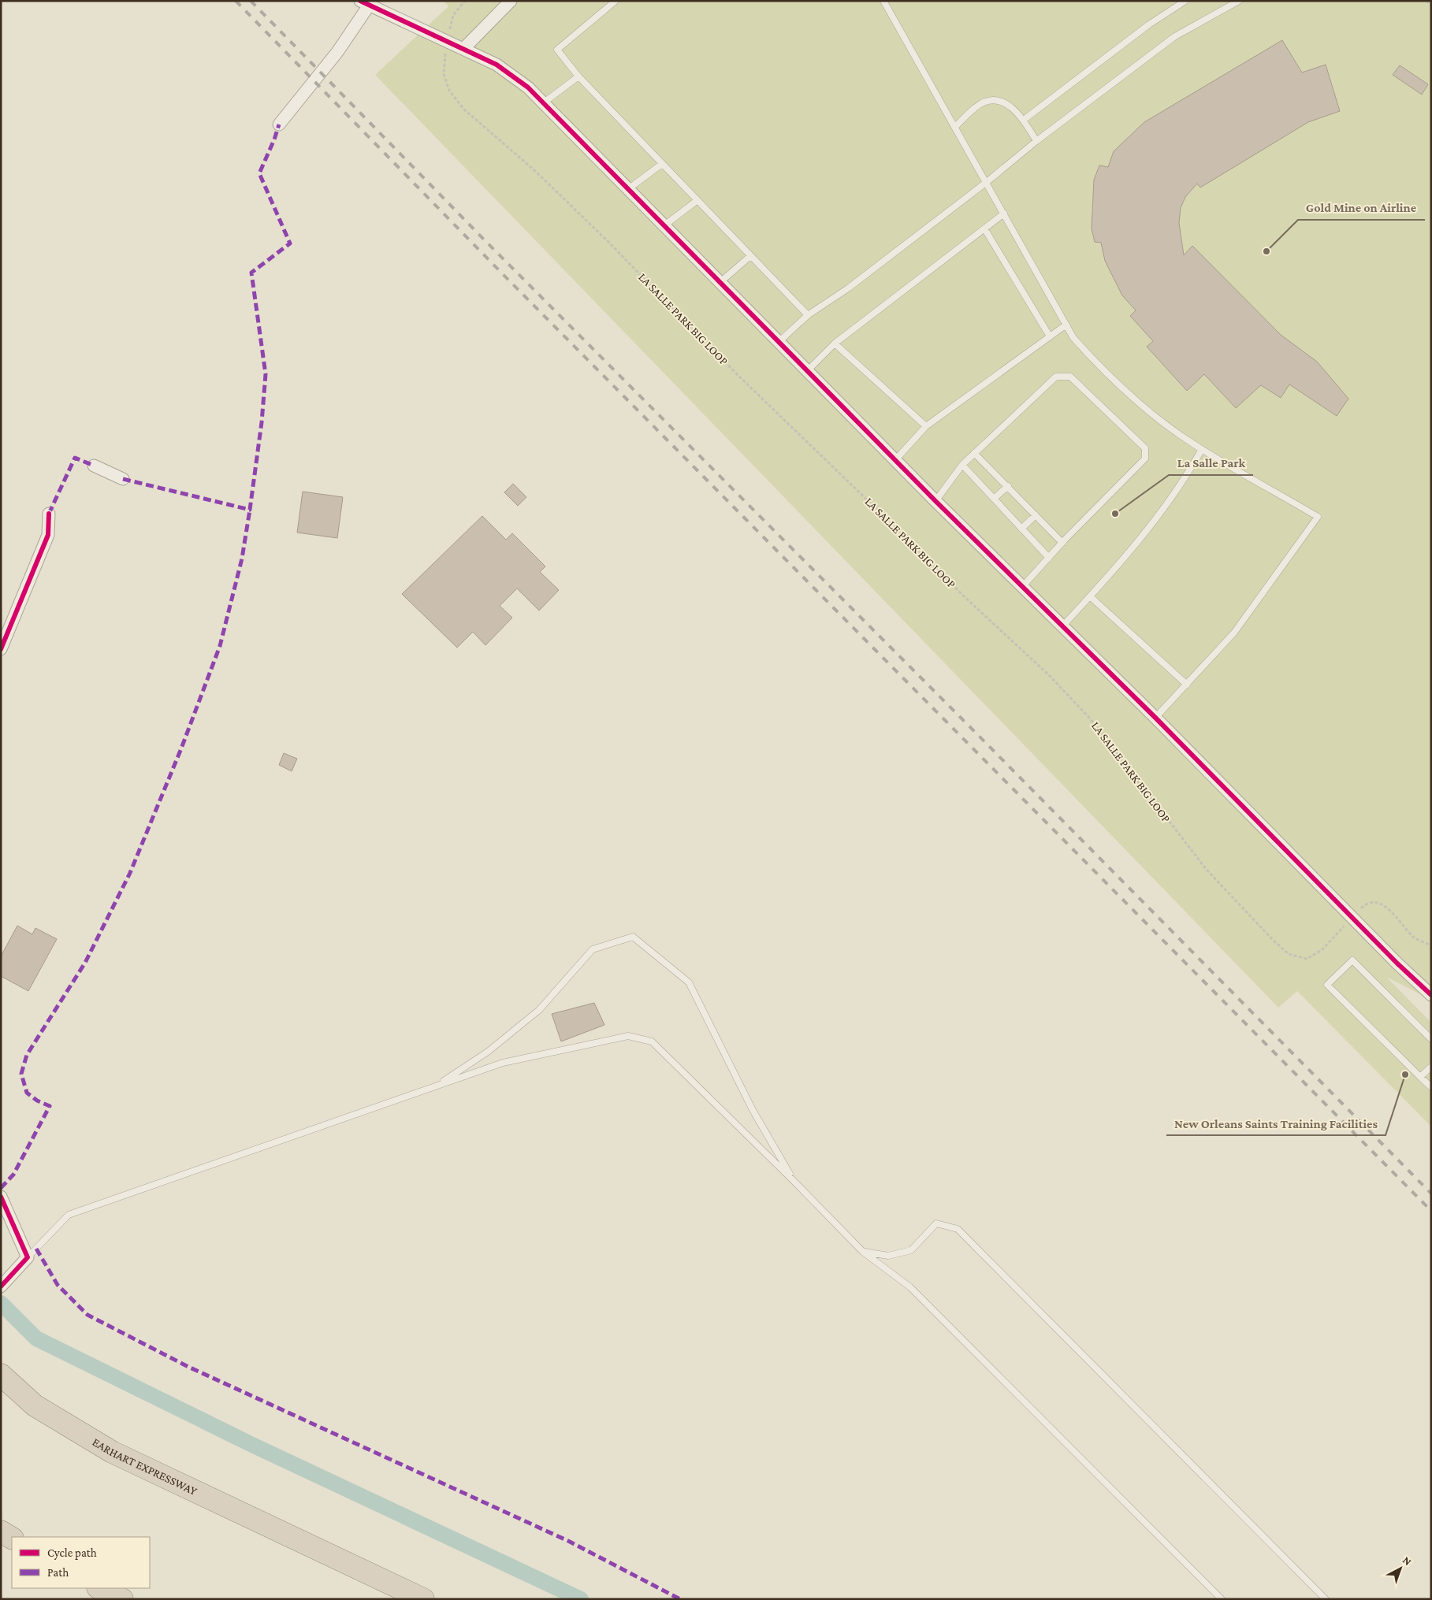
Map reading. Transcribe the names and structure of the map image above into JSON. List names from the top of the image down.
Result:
{
  "streets": {
    "highway": ["EARHART EXPRESSWAY"],
    "path": ["LA SALLE PARK BIG LOOP"]
  },
  "places": ["Gold Mine on Airline", "La Salle Park", "New Orleans Saints Training Facilities"],
  "legend": ["Cycle path", "Path"],
  "north": "top right"
}
